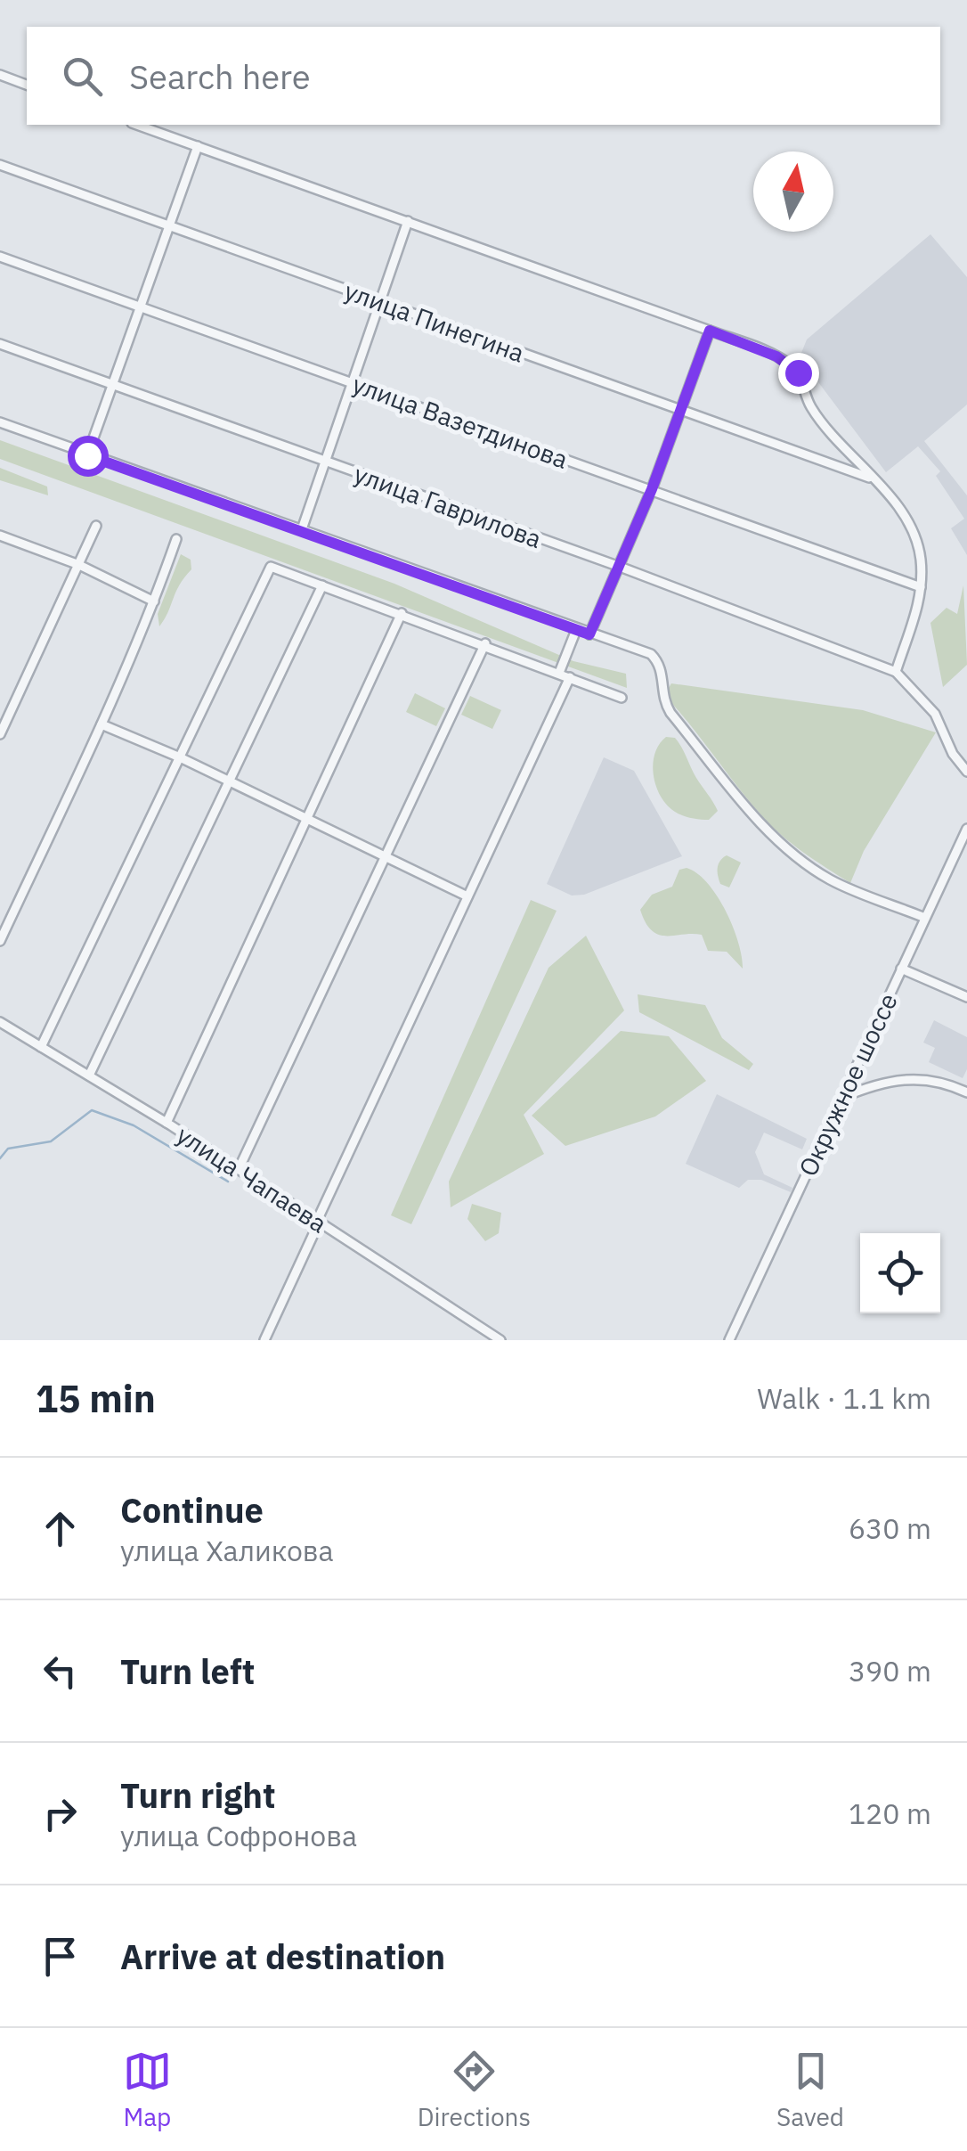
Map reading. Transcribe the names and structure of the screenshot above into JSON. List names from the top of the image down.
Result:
{
  "streets": {
    "street": [
      "улица Пинегина",
      "улица Вазетдинова",
      "улица Гаврилова",
      "Окружное шоссе",
      "улица Чапаева"
    ]
  },
  "north": "top",
  "page": {
    "search": "Search here",
    "heading": ["15 min", "Walk · 1.1 km"],
    "list": [
      ["Continue", "улица Халикова", "630 m"],
      ["Turn left", "390 m"],
      ["Turn right", "улица Софронова", "120 m"],
      "Arrive at destination"
    ],
    "nav": ["Map", "Directions", "Saved"]
  }
}
